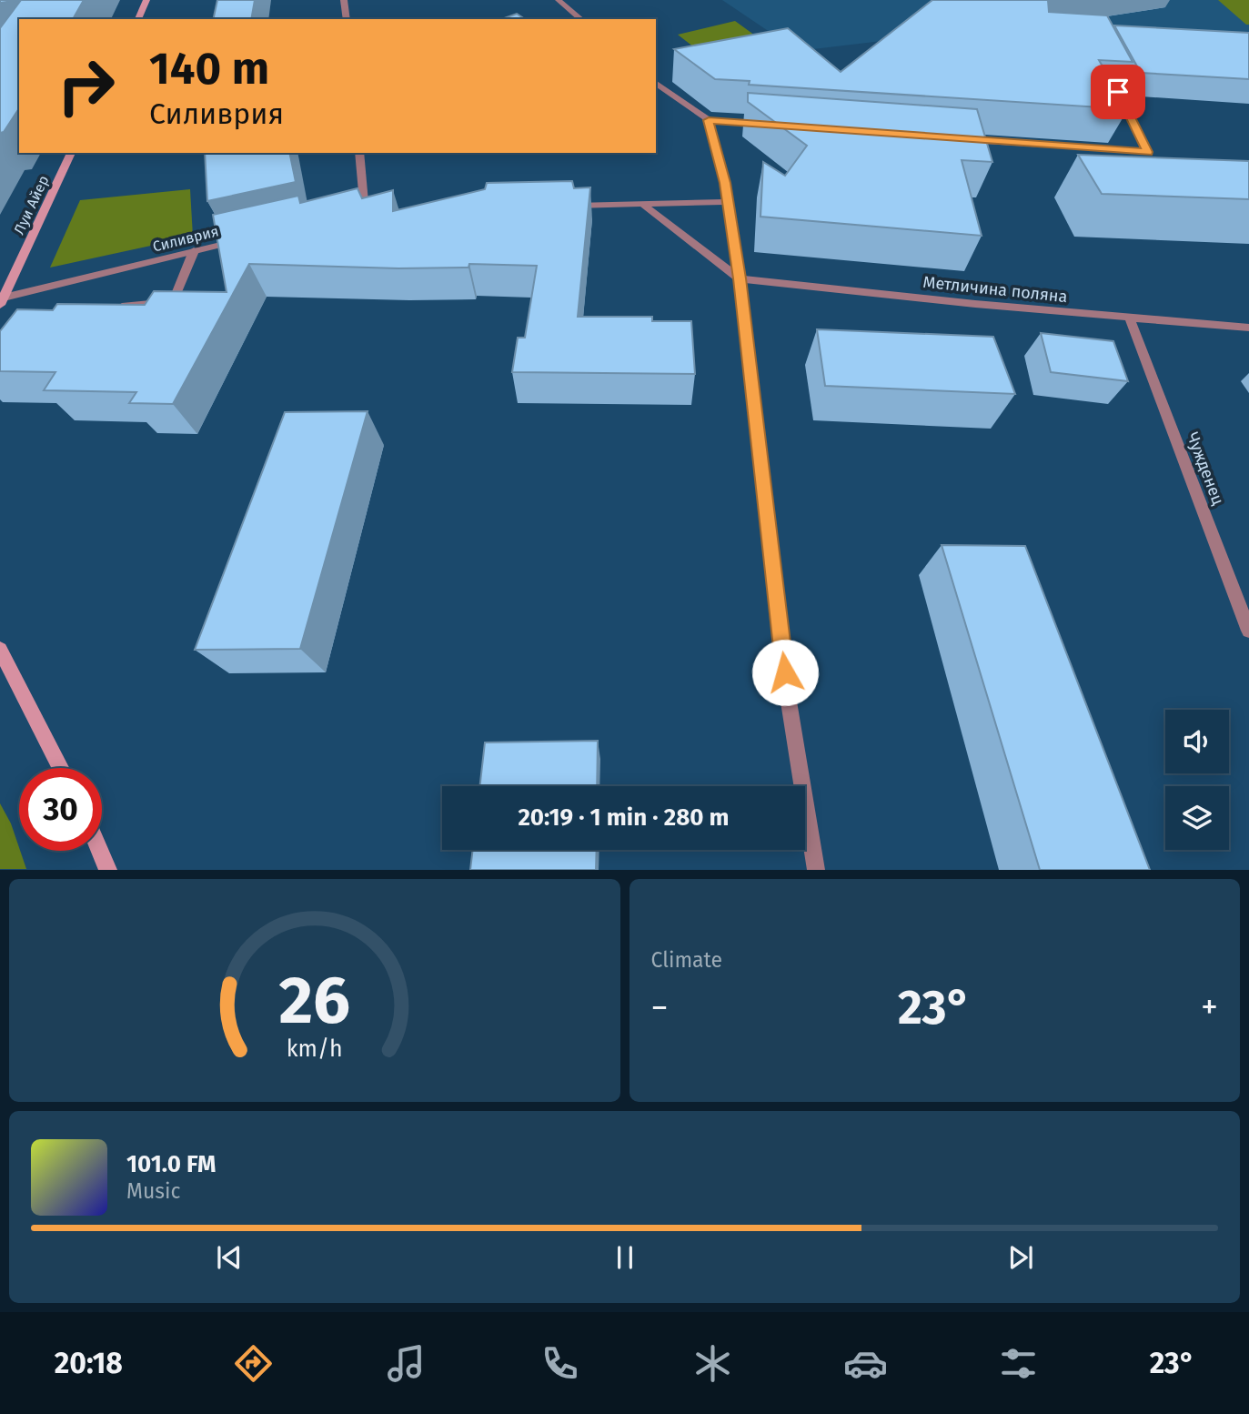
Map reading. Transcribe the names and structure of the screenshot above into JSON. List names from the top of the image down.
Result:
{
  "streets": {
    "main road": ["Луи Айер"],
    "street": ["Силиврия", "Метличина поляна", "Чужденец"]
  },
  "crossings": [
    ["Луи Айер", "Силиврия"],
    ["Метличина поляна", "Чужденец"]
  ],
  "page": {
    "turn": ["140 m", "Силиврия"],
    "limit": "30",
    "trip": "20:19 · 1 min · 280 m",
    "tile": "Climate",
    "heat": ["−", "23°", "+"],
    "song": ["101.0 FM", "Music"],
    "tabs": ["20:18", "23°"],
    "gauge": ["26", "km/h"]
  }
}
